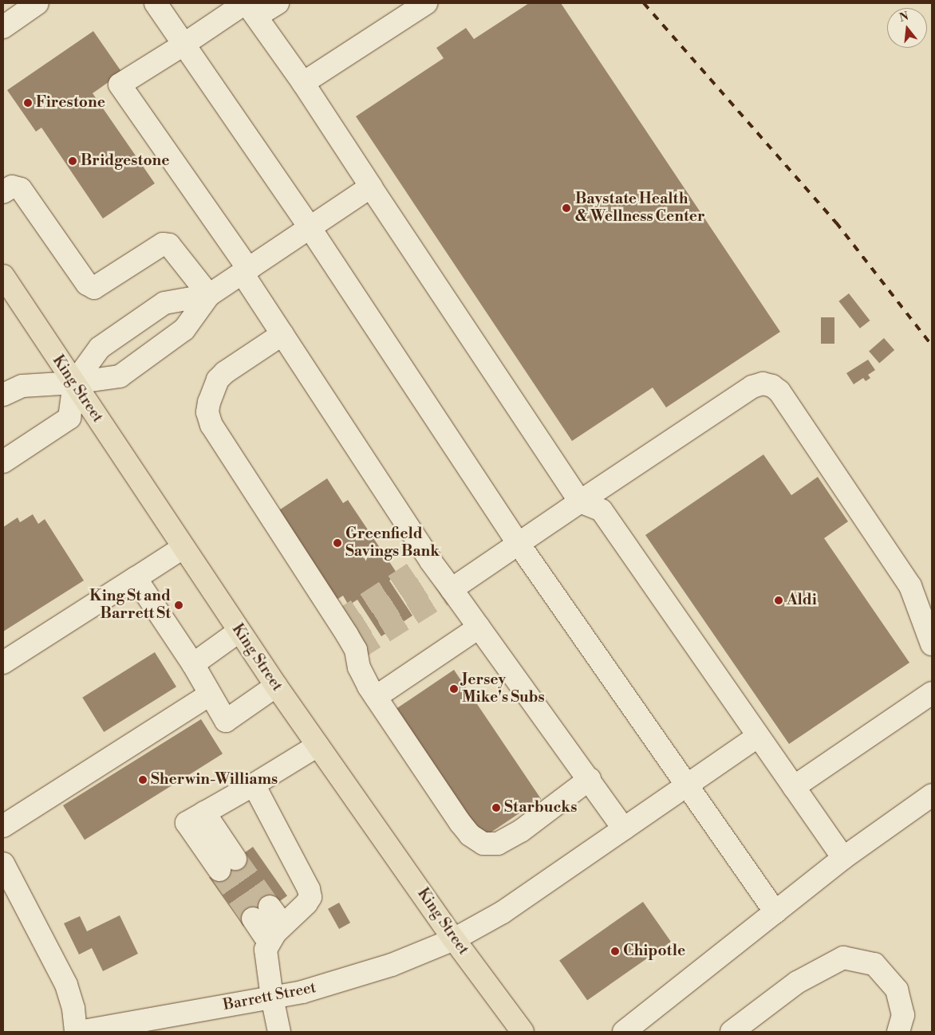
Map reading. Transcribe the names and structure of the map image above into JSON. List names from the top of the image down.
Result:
{
  "streets": {
    "main road": ["King Street"],
    "street": ["Barrett Street"]
  },
  "crossings": [
    ["King Street", "Barrett Street"]
  ],
  "places": [
    "Firestone",
    "Bridgestone",
    "Baystate Health & Wellness Center",
    "Greenfield Savings Bank",
    "Aldi",
    "King St and Barrett St",
    "Jersey Mike's Subs",
    "Sherwin-Williams",
    "Starbucks",
    "Chipotle"
  ],
  "north": "top"
}
